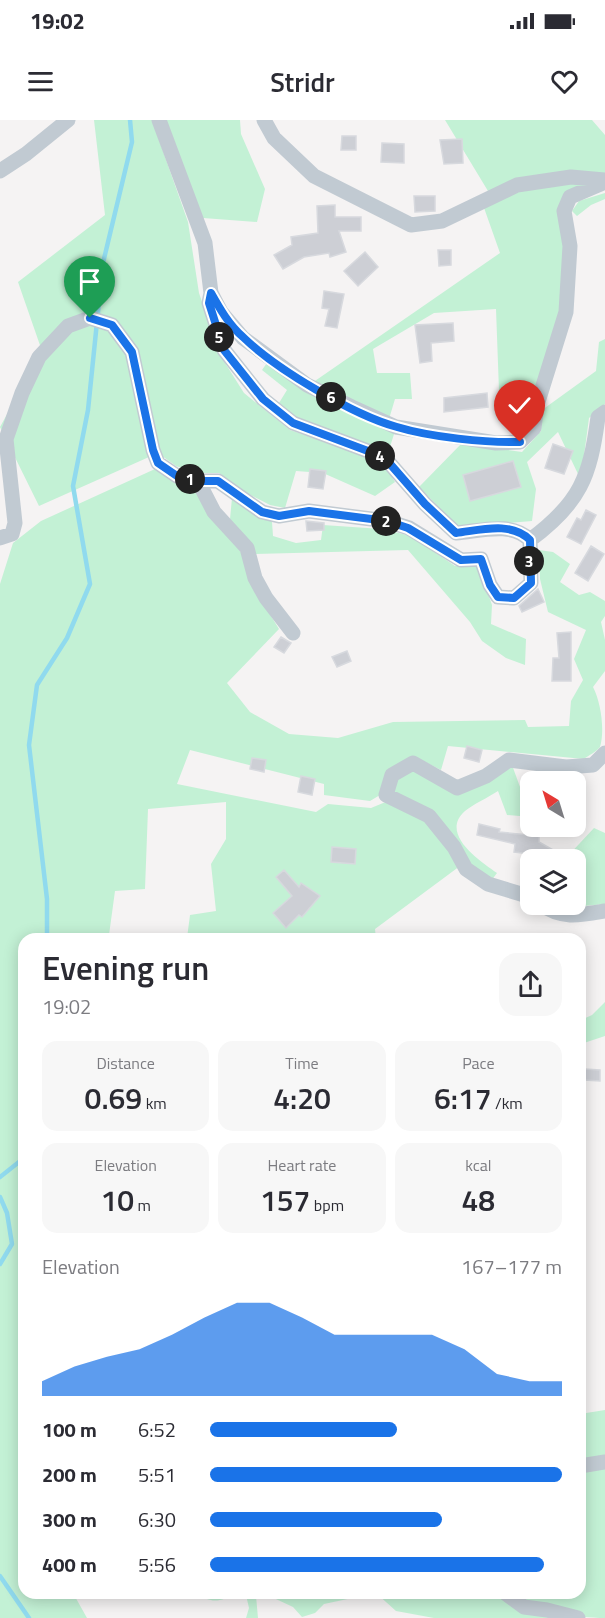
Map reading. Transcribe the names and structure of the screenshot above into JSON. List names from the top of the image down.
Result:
{
  "north": "top left",
  "page": {
    "status": "19:02",
    "header": "Stridr",
    "pins": [
      "5",
      "6",
      "4",
      "1",
      "2",
      "3"
    ],
    "heading": ["Evening run", "19:02"],
    "stats": [
      ["Distance", "0.69 km"],
      ["Time", "4:20"],
      ["Pace", "6:17 /km"],
      ["Elevation", "10 m"],
      ["Heart rate", "157 bpm"],
      ["kcal", "48"]
    ],
    "chart": ["Elevation", "167–177 m"],
    "list": [
      {
        "name": "100 m",
        "note": "6:52"
      },
      {
        "name": "200 m",
        "note": "5:51"
      },
      {
        "name": "300 m",
        "note": "6:30"
      },
      {
        "name": "400 m",
        "note": "5:56"
      }
    ]
  }
}
